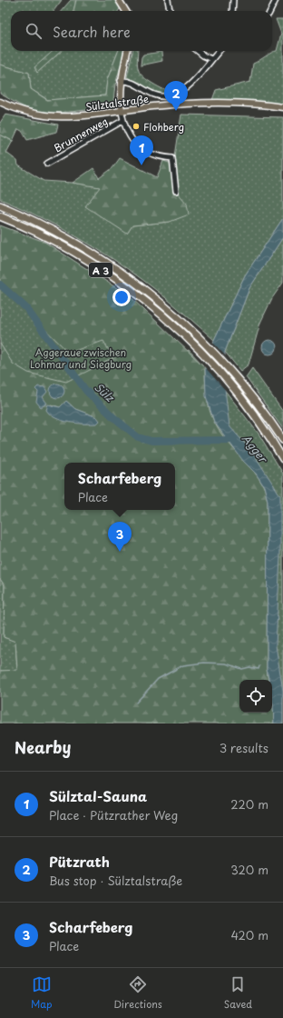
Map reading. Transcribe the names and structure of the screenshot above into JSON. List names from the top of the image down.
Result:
{
  "streets": {
    "highway": ["A 3"],
    "main road": ["Sülztalstraße"],
    "street": ["Brunnenweg"]
  },
  "water": ["Sülz", "Agger"],
  "parks": ["Aggeraue zwischen Lohmar und Siegburg"],
  "places": ["Flohberg"],
  "page": {
    "search": "Search here",
    "pins": ["2", "1", "3"],
    "popup": ["Scharfeberg", "Place"],
    "heading": ["Nearby", "3 results"],
    "list": [
      {
        "mark": "1",
        "name": "Sülztal-Sauna",
        "note": "Place · Pützrather Weg",
        "value": "220 m"
      },
      {
        "mark": "2",
        "name": "Pützrath",
        "note": "Bus stop · Sülztalstraße",
        "value": "320 m"
      },
      {
        "mark": "3",
        "name": "Scharfeberg",
        "note": "Place",
        "value": "420 m"
      }
    ],
    "nav": ["Map", "Directions", "Saved"]
  }
}
